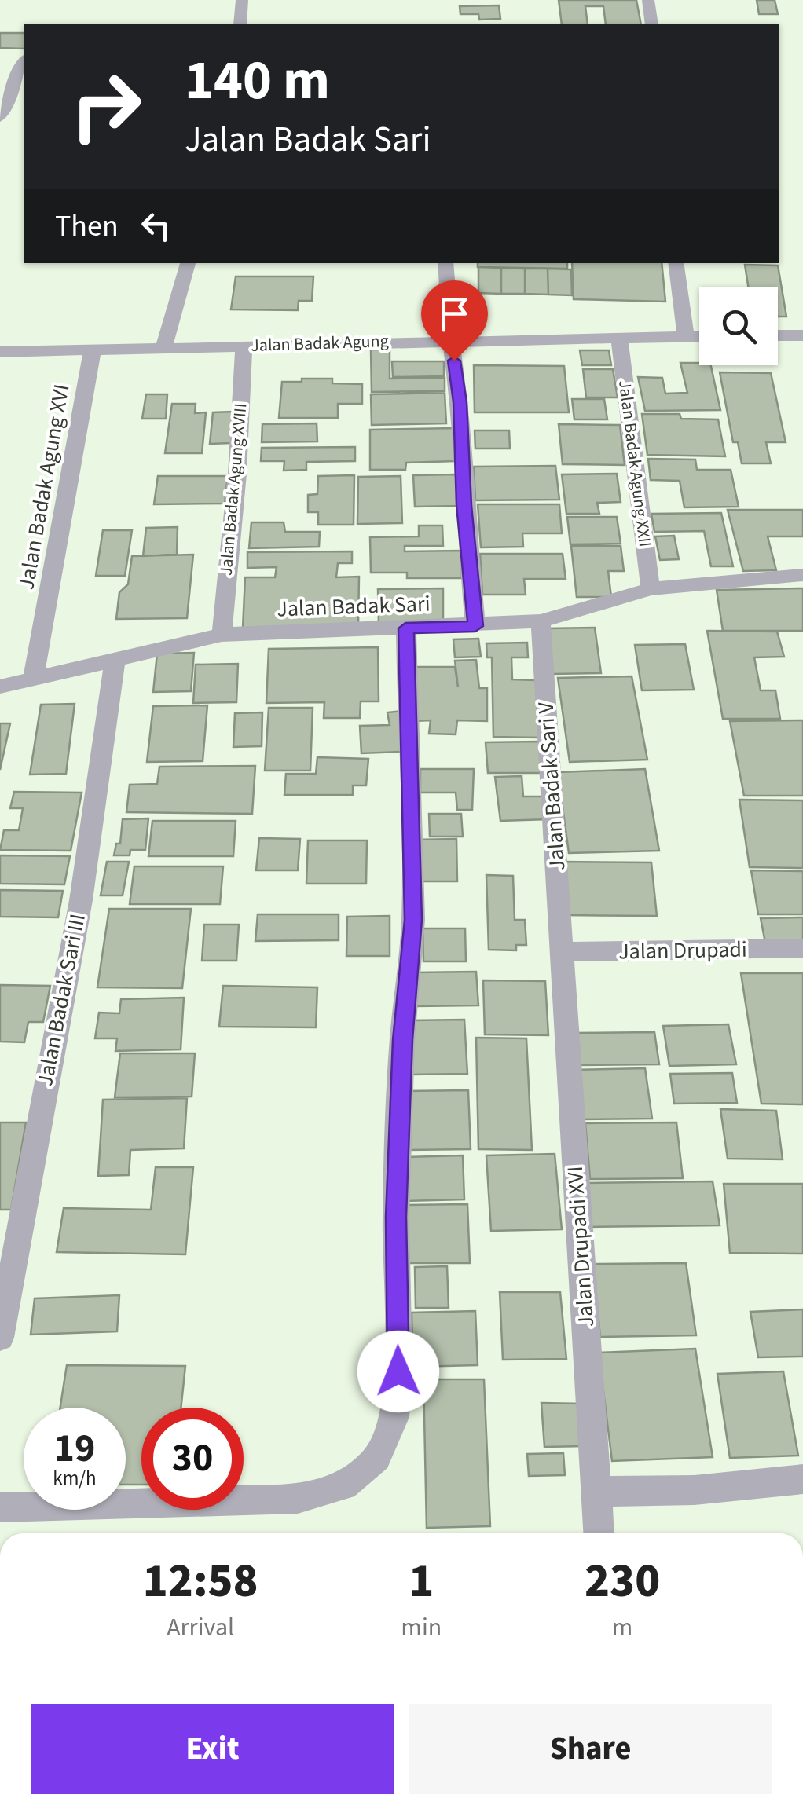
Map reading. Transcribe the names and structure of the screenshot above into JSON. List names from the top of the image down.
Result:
{
  "streets": {
    "street": [
      "Jalan Badak Agung",
      "Jalan Badak Agung XXII",
      "Jalan Badak Agung XVI",
      "Jalan Badak Agung XVIII",
      "Jalan Badak Sari",
      "Jalan Badak Sari V",
      "Jalan Drupadi",
      "Jalan Badak Sari III",
      "Jalan Drupadi XVI"
    ]
  },
  "crossings": [
    ["Jalan Badak Agung", "Jalan Badak Agung XXII"],
    ["Jalan Badak Agung", "Jalan Badak Agung XVI"],
    ["Jalan Badak Agung", "Jalan Badak Agung XVIII"],
    ["Jalan Badak Agung XXII", "Jalan Badak Sari"],
    ["Jalan Badak Agung XVI", "Jalan Badak Sari"],
    ["Jalan Badak Agung XVIII", "Jalan Badak Sari"],
    ["Jalan Badak Sari", "Jalan Badak Sari V"],
    ["Jalan Badak Sari", "Jalan Badak Sari III"],
    ["Jalan Badak Sari V", "Jalan Drupadi"],
    ["Jalan Badak Sari V", "Jalan Drupadi XVI"],
    ["Jalan Drupadi", "Jalan Drupadi XVI"]
  ],
  "page": {
    "turn": ["140 m", "Jalan Badak Sari"],
    "then": "Then",
    "speed": "19 km/h",
    "limit": "30",
    "eta": [
      "12:58",
      "Arrival",
      "1",
      "min",
      "230",
      "m"
    ],
    "buttons": ["Exit", "Share"]
  }
}
